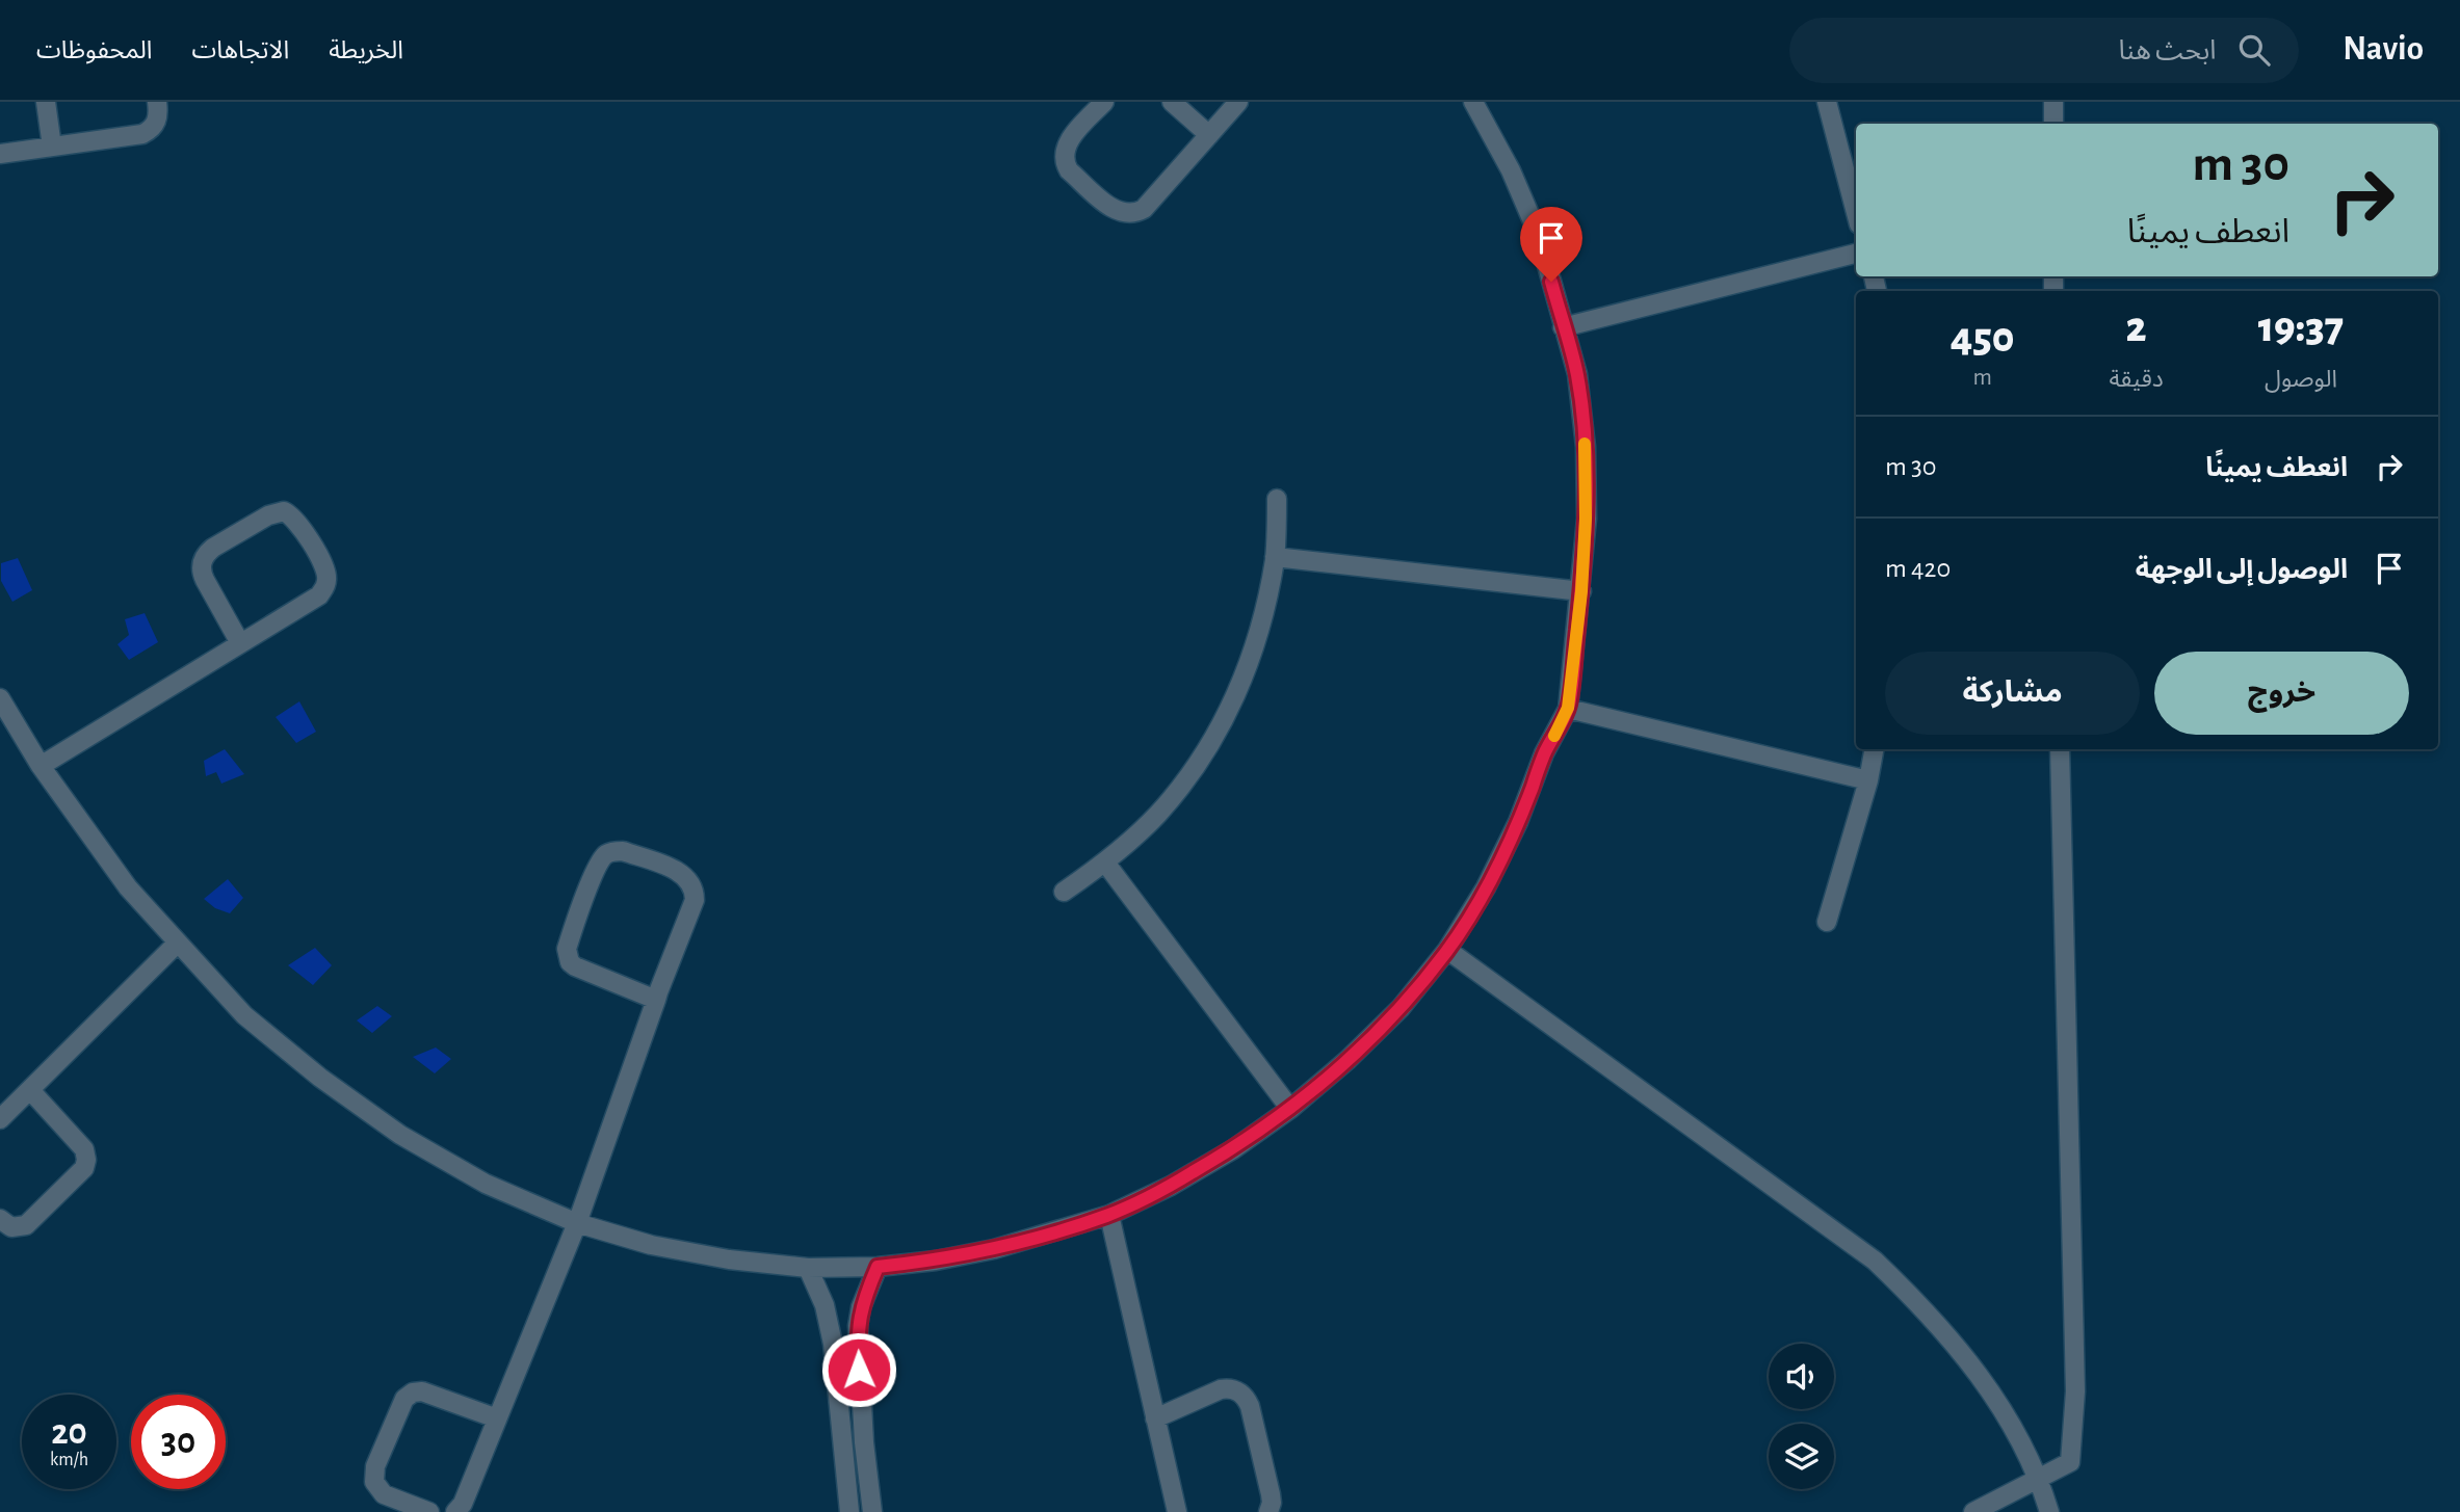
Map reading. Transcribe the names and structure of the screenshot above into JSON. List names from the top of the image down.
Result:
{
  "page": {
    "header": "Navio",
    "search": "ابحث هنا",
    "nav": ["الخريطة", "الاتجاهات", "المحفوظات"],
    "turn": ["30 m", "انعطف يمينًا"],
    "eta": [
      "19:37",
      "الوصول",
      "2",
      "دقيقة",
      "450",
      "m"
    ],
    "list": [
      {
        "name": "انعطف يمينًا",
        "value": "30 m"
      },
      {
        "name": "الوصول إلى الوجهة",
        "value": "420 m"
      }
    ],
    "buttons": ["خروج", "مشاركة"],
    "speed": "20 km/h",
    "limit": "30"
  }
}
